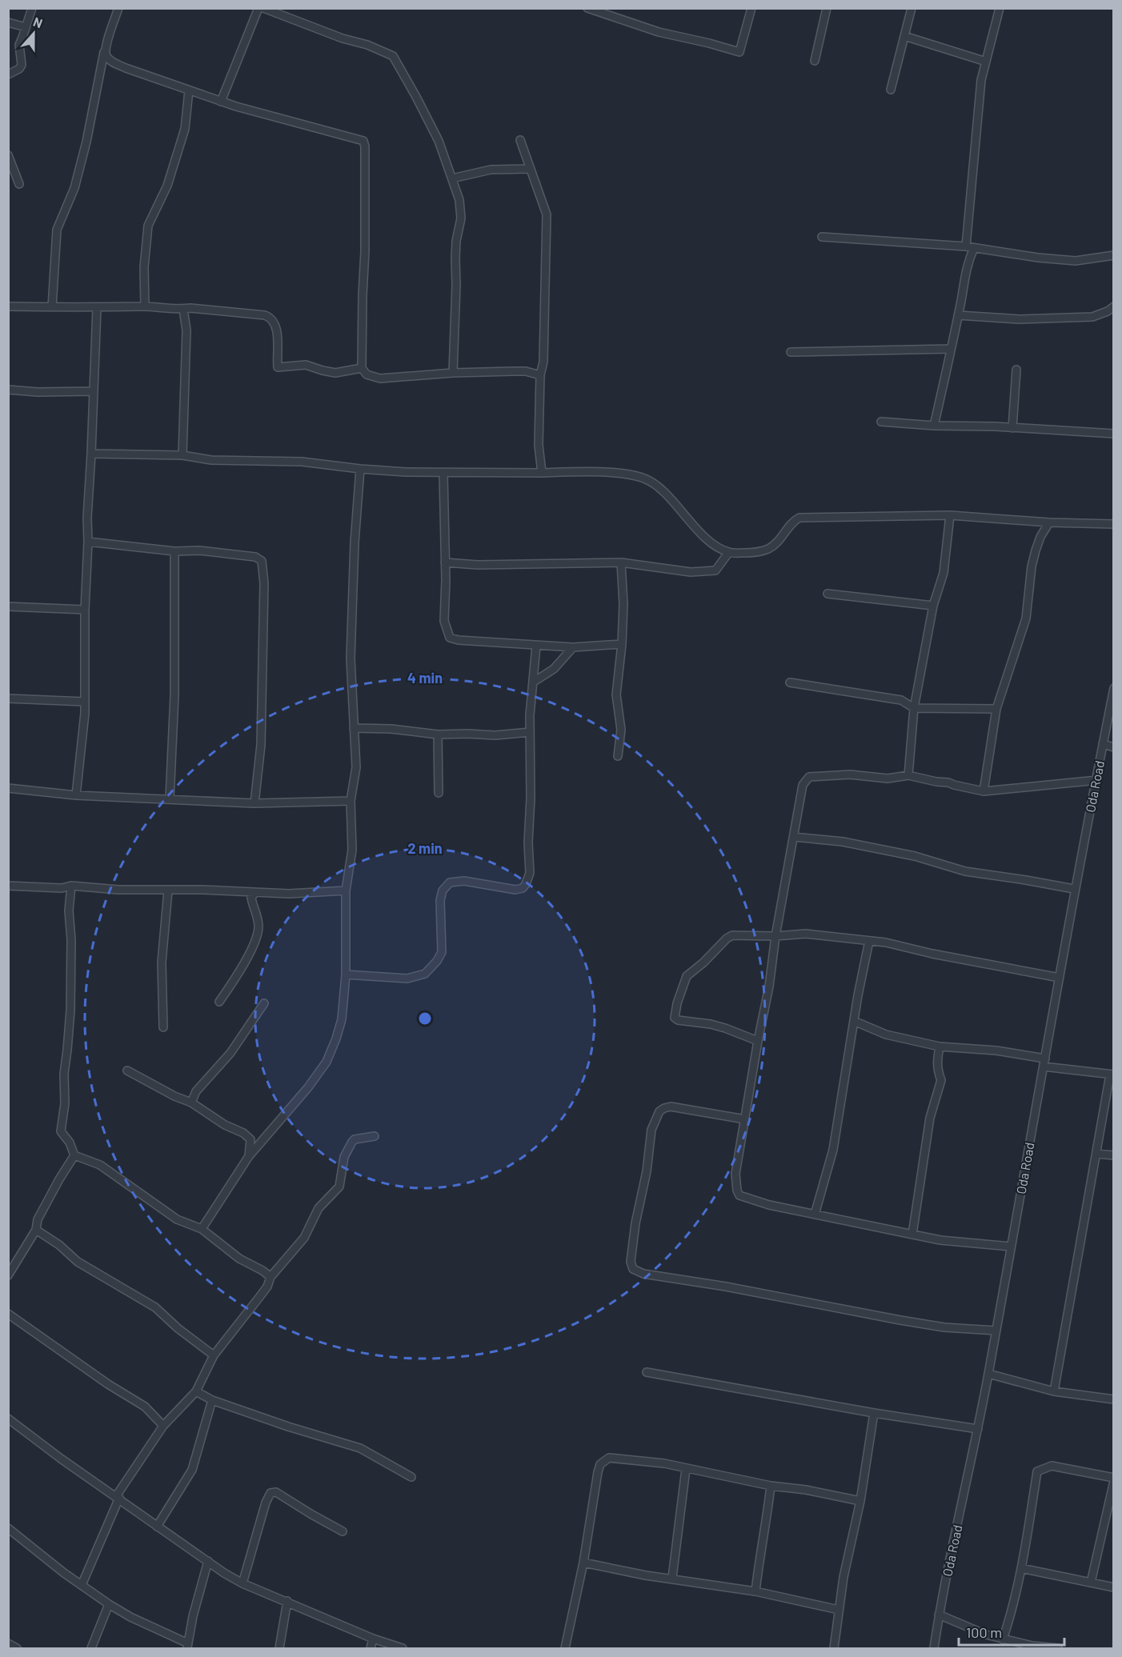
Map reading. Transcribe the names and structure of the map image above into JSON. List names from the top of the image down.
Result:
{
  "streets": {
    "street": ["Oda Road"]
  },
  "scale_bar": "100 m",
  "north": "top",
  "rings": ["4 min", "2 min"]
}
